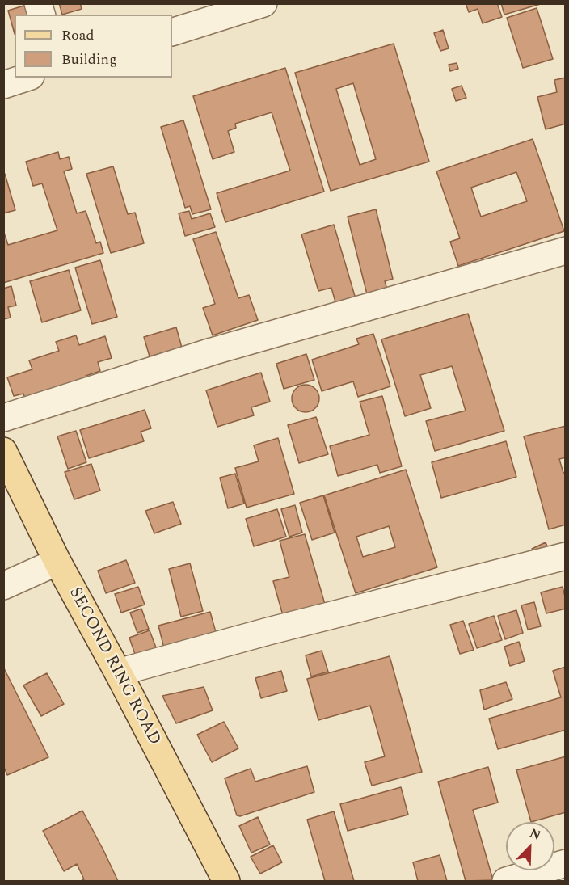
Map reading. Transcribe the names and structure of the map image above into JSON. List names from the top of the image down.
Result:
{
  "streets": {
    "main road": ["SECOND RING ROAD"]
  },
  "legend": ["Road", "Building"],
  "north": "top right"
}
